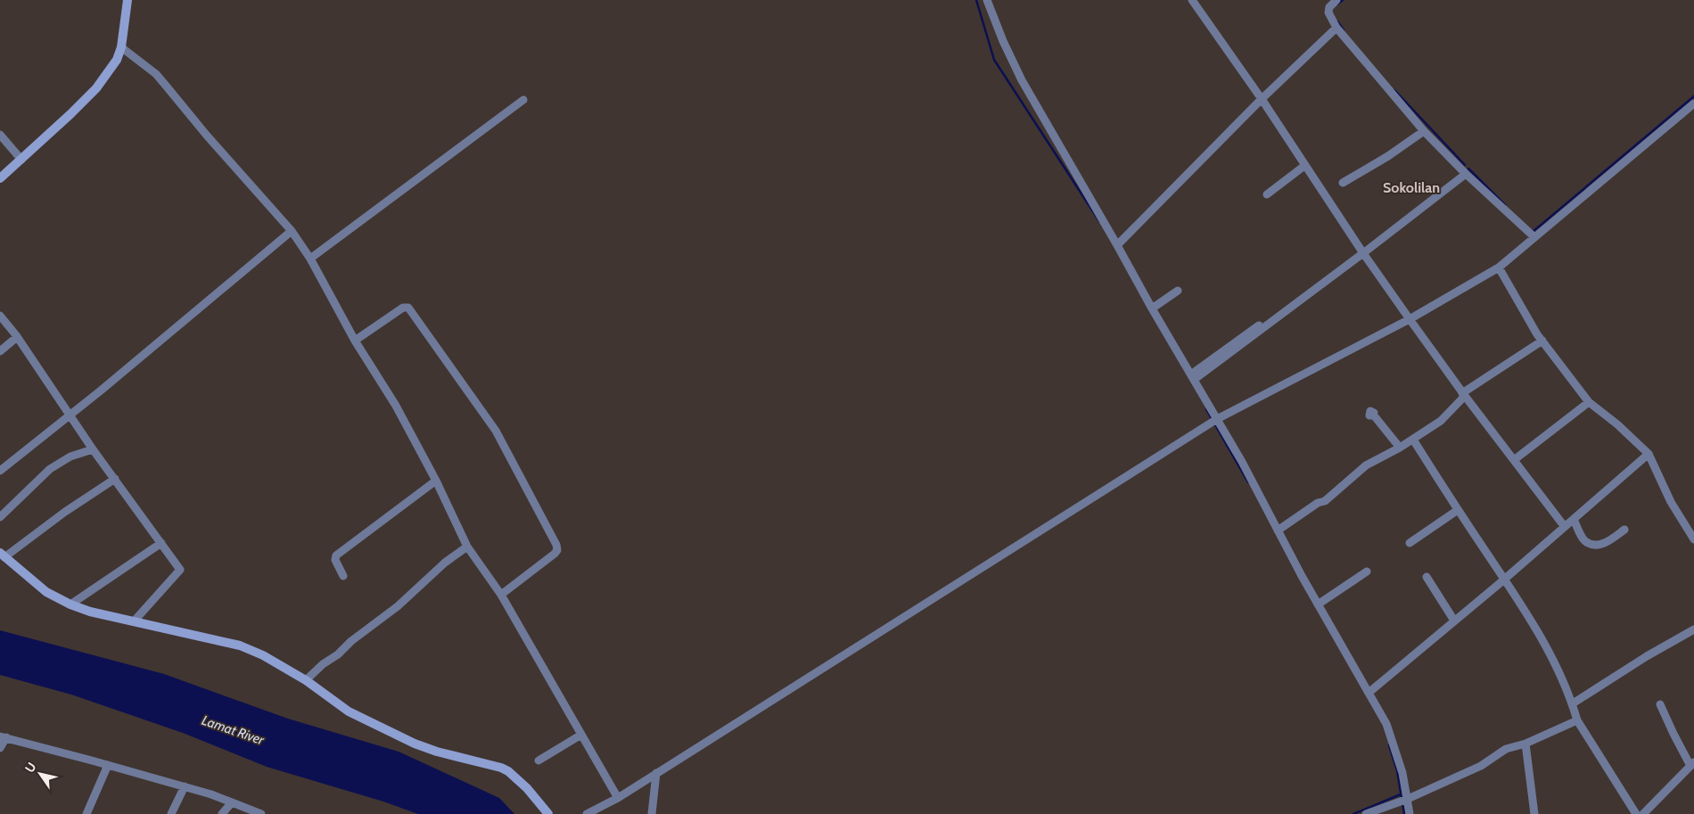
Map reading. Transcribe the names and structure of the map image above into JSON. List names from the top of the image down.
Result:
{
  "districts": ["Sokolilan"],
  "water": ["Lamat River"],
  "north": "top left"
}
